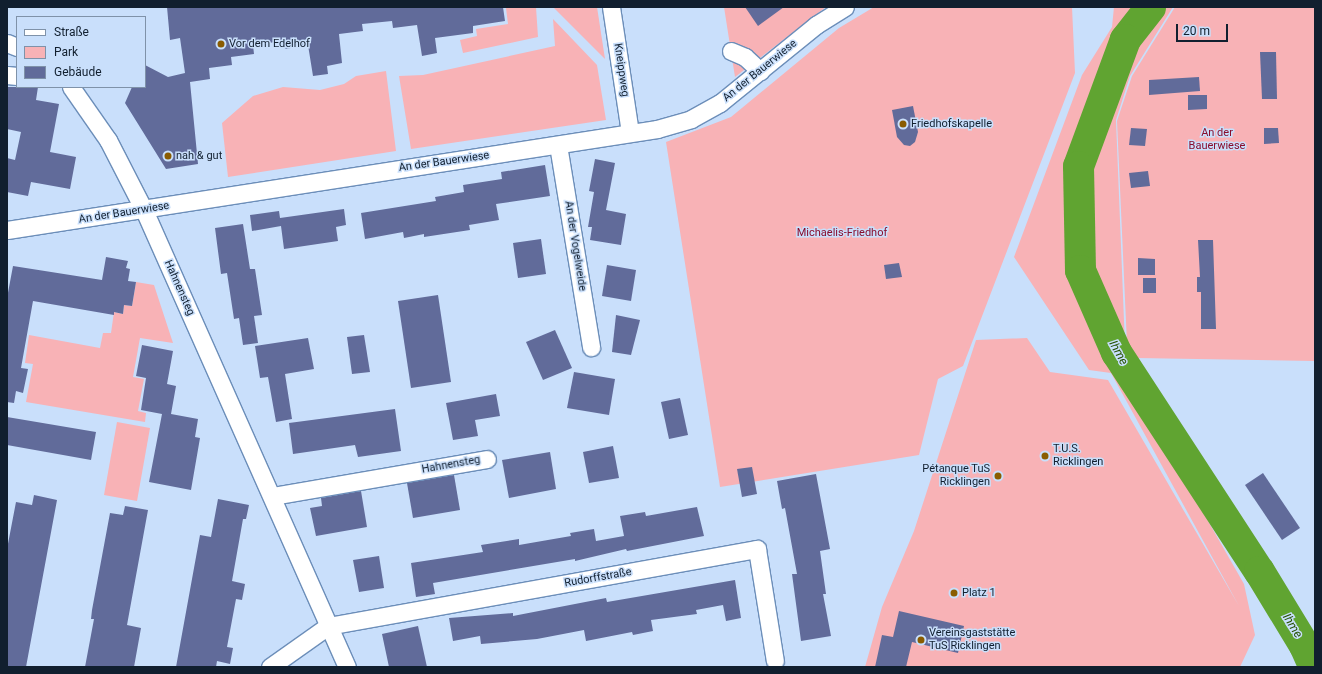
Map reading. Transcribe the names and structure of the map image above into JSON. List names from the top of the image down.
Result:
{
  "streets": {
    "street": [
      "Kneippweg",
      "An der Bauerwiese",
      "An der Vogelweide",
      "Hahnensteg",
      "Rudorffstraße"
    ]
  },
  "crossings": [
    ["Kneippweg", "An der Bauerwiese"],
    ["An der Bauerwiese", "An der Vogelweide"],
    ["An der Bauerwiese", "Hahnensteg"],
    ["Hahnensteg", "Rudorffstraße"]
  ],
  "water": ["Ihme"],
  "parks": ["An der Bauerwiese", "Michaelis-Friedhof"],
  "places": [
    "Vor dem Edelhof",
    "Friedhofskapelle",
    "nah & gut",
    "T.U.S. Ricklingen",
    "Pétanque TuS Ricklingen",
    "Platz 1",
    "Vereinsgaststätte TuS Ricklingen"
  ],
  "legend": ["Straße", "Park", "Gebäude"],
  "scale_bar": "20 m"
}
